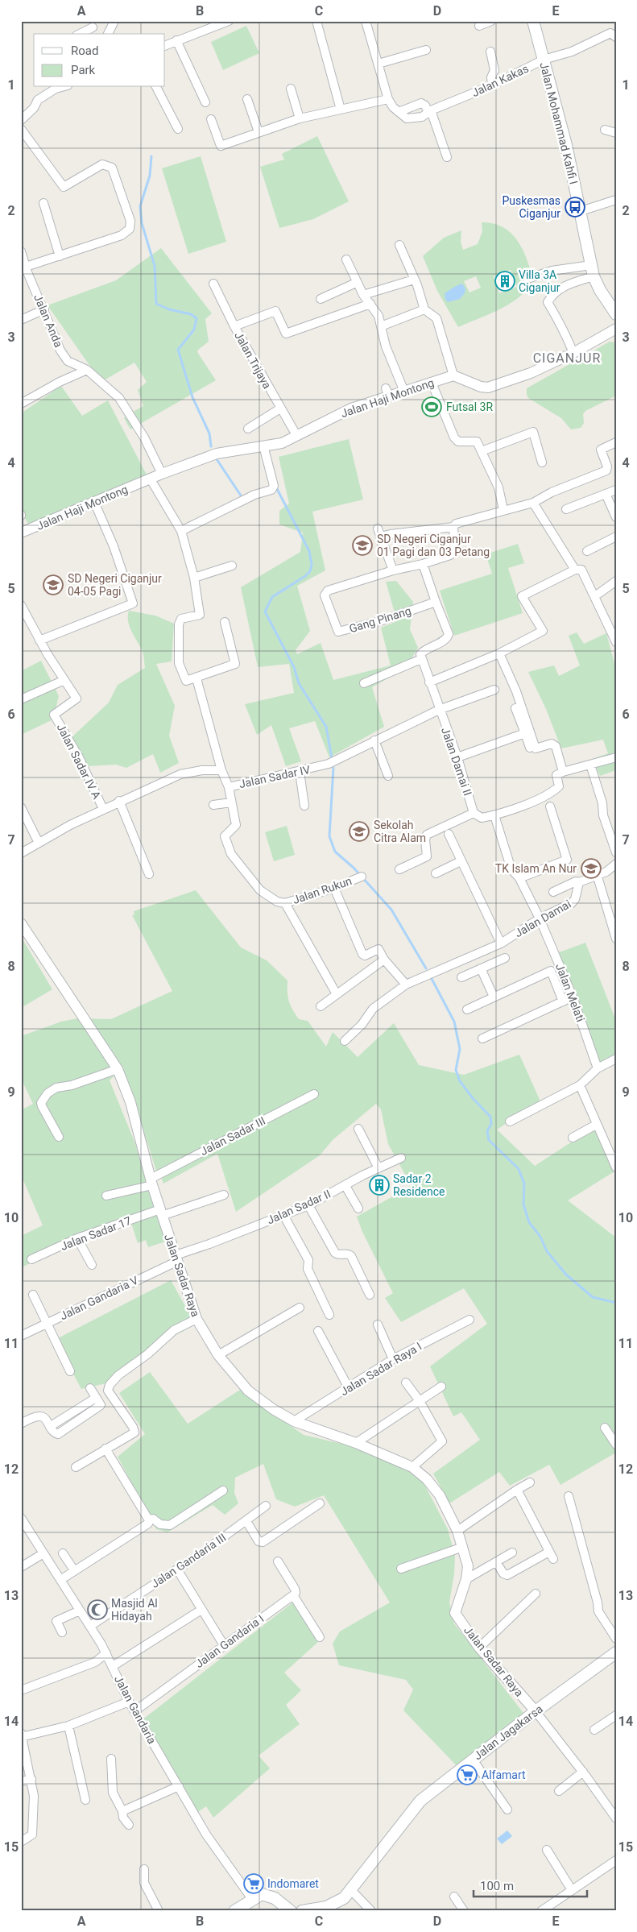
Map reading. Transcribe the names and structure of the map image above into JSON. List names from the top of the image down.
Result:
{
  "streets": {
    "main road": ["Jalan Mohammad Kahfi I", "Jalan Jagakarsa"],
    "street": [
      "Jalan Kakas",
      "Jalan Anda",
      "Jalan Trijaya",
      "Jalan Haji Montong",
      "Gang Pinang",
      "Jalan Sadar IV A",
      "Jalan Damai II",
      "Jalan Sadar IV",
      "Jalan Rukun",
      "Jalan Damai",
      "Jalan Melati",
      "Jalan Sadar III",
      "Jalan Sadar II",
      "Jalan Sadar 17",
      "Jalan Sadar Raya",
      "Jalan Gandaria V",
      "Jalan Sadar Raya I",
      "Jalan Gandaria III",
      "Jalan Gandaria I",
      "Jalan Gandaria"
    ]
  },
  "crossings": [
    ["Jalan Kakas", "Jalan Mohammad Kahfi I"],
    ["Jalan Anda", "Jalan Haji Montong"],
    ["Jalan Trijaya", "Jalan Haji Montong"],
    ["Jalan Damai II", "Jalan Sadar IV"],
    ["Jalan Damai", "Jalan Melati"],
    ["Jalan Sadar III", "Jalan Sadar Raya"],
    ["Jalan Sadar II", "Jalan Sadar Raya"],
    ["Jalan Sadar II", "Jalan Gandaria V"],
    ["Jalan Sadar 17", "Jalan Sadar Raya"],
    ["Jalan Sadar Raya", "Jalan Gandaria V"],
    ["Jalan Sadar Raya", "Jalan Sadar Raya I"],
    ["Jalan Sadar Raya", "Jalan Jagakarsa"],
    ["Jalan Gandaria III", "Jalan Gandaria"],
    ["Jalan Gandaria I", "Jalan Gandaria"]
  ],
  "districts": ["CIGANJUR"],
  "places": {
    "bus stop": ["Puskesmas Ciganjur"],
    "building": ["Villa 3A Ciganjur", "Sadar 2 Residence"],
    "sports": ["Futsal 3R"],
    "school or university": [
      "SD Negeri Ciganjur 01 Pagi dan 03 Petang",
      "SD Negeri Ciganjur 04-05 Pagi",
      "Sekolah Citra Alam",
      "TK Islam An Nur"
    ],
    "mosque": ["Masjid Al Hidayah"],
    "supermarket": ["Alfamart", "Indomaret"]
  },
  "legend": ["Road", "Park"],
  "scale_bar": "100 m",
  "grid": {
    "columns": [
      "A",
      "B",
      "C",
      "D",
      "E"
    ],
    "rows": [
      "1",
      "2",
      "3",
      "4",
      "5",
      "6",
      "7",
      "8",
      "9",
      "10",
      "11",
      "12",
      "13",
      "14",
      "15"
    ]
  }
}
